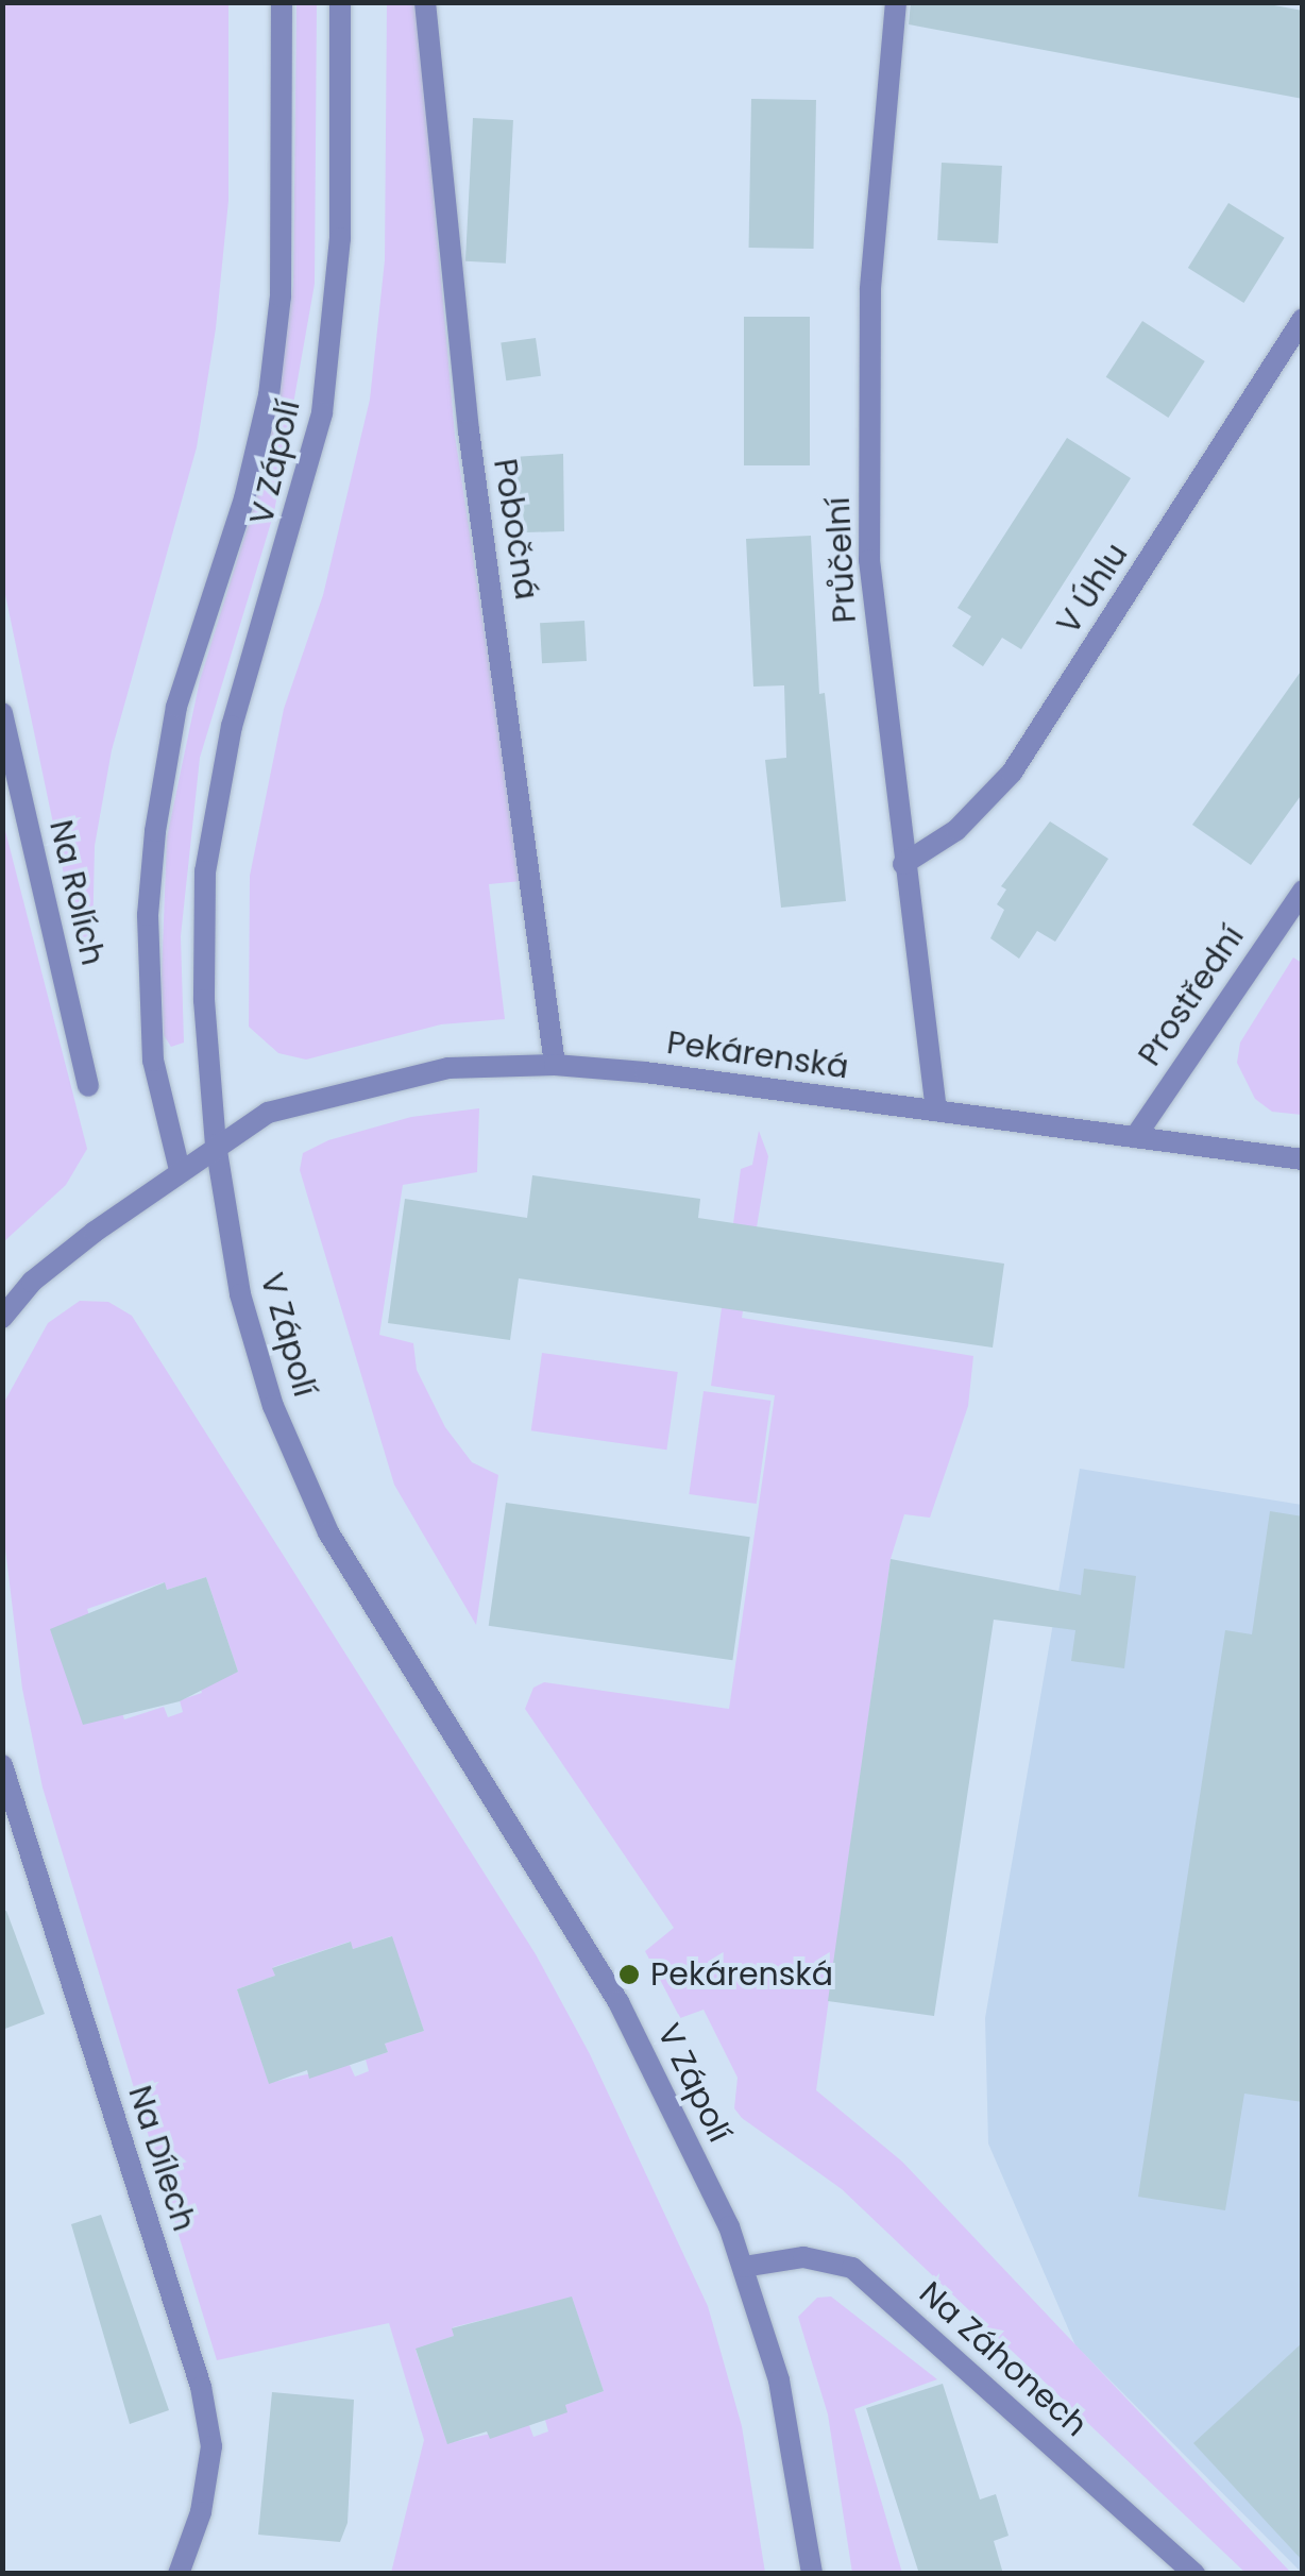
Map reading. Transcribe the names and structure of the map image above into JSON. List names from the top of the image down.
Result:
{
  "streets": {
    "street": [
      "V Zápolí",
      "Pobočná",
      "Průčelní",
      "V Úhlu",
      "Na Rolích",
      "Prostřední",
      "Pekárenská",
      "Na Dílech",
      "Na Záhonech"
    ]
  },
  "crossings": [
    ["V Zápolí", "Pekárenská"],
    ["V Zápolí", "Na Záhonech"],
    ["Pobočná", "Pekárenská"],
    ["Průčelní", "V Úhlu"],
    ["Průčelní", "Pekárenská"],
    ["Prostřední", "Pekárenská"]
  ],
  "places": ["Pekárenská"]
}
